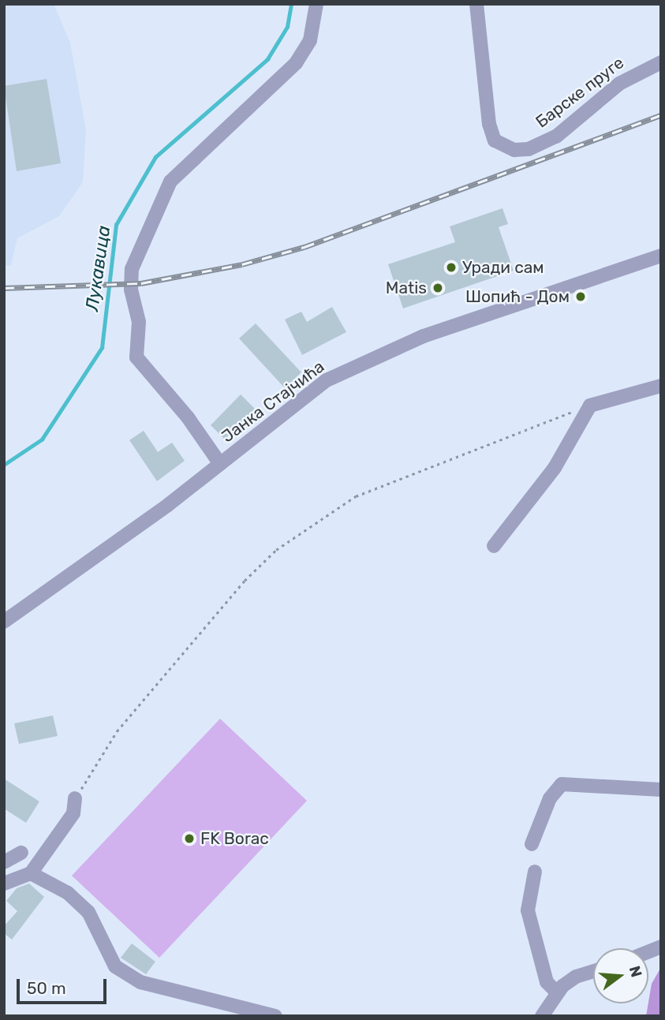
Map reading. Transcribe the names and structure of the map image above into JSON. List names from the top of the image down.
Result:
{
  "streets": {
    "street": ["Барске пруге", "Јанка Стајчића"]
  },
  "water": ["Лукавица"],
  "places": [
    "Уради сам",
    "Matis",
    "Шопић - Дом",
    "FK Borac"
  ],
  "scale_bar": "50 m",
  "north": "right"
}
